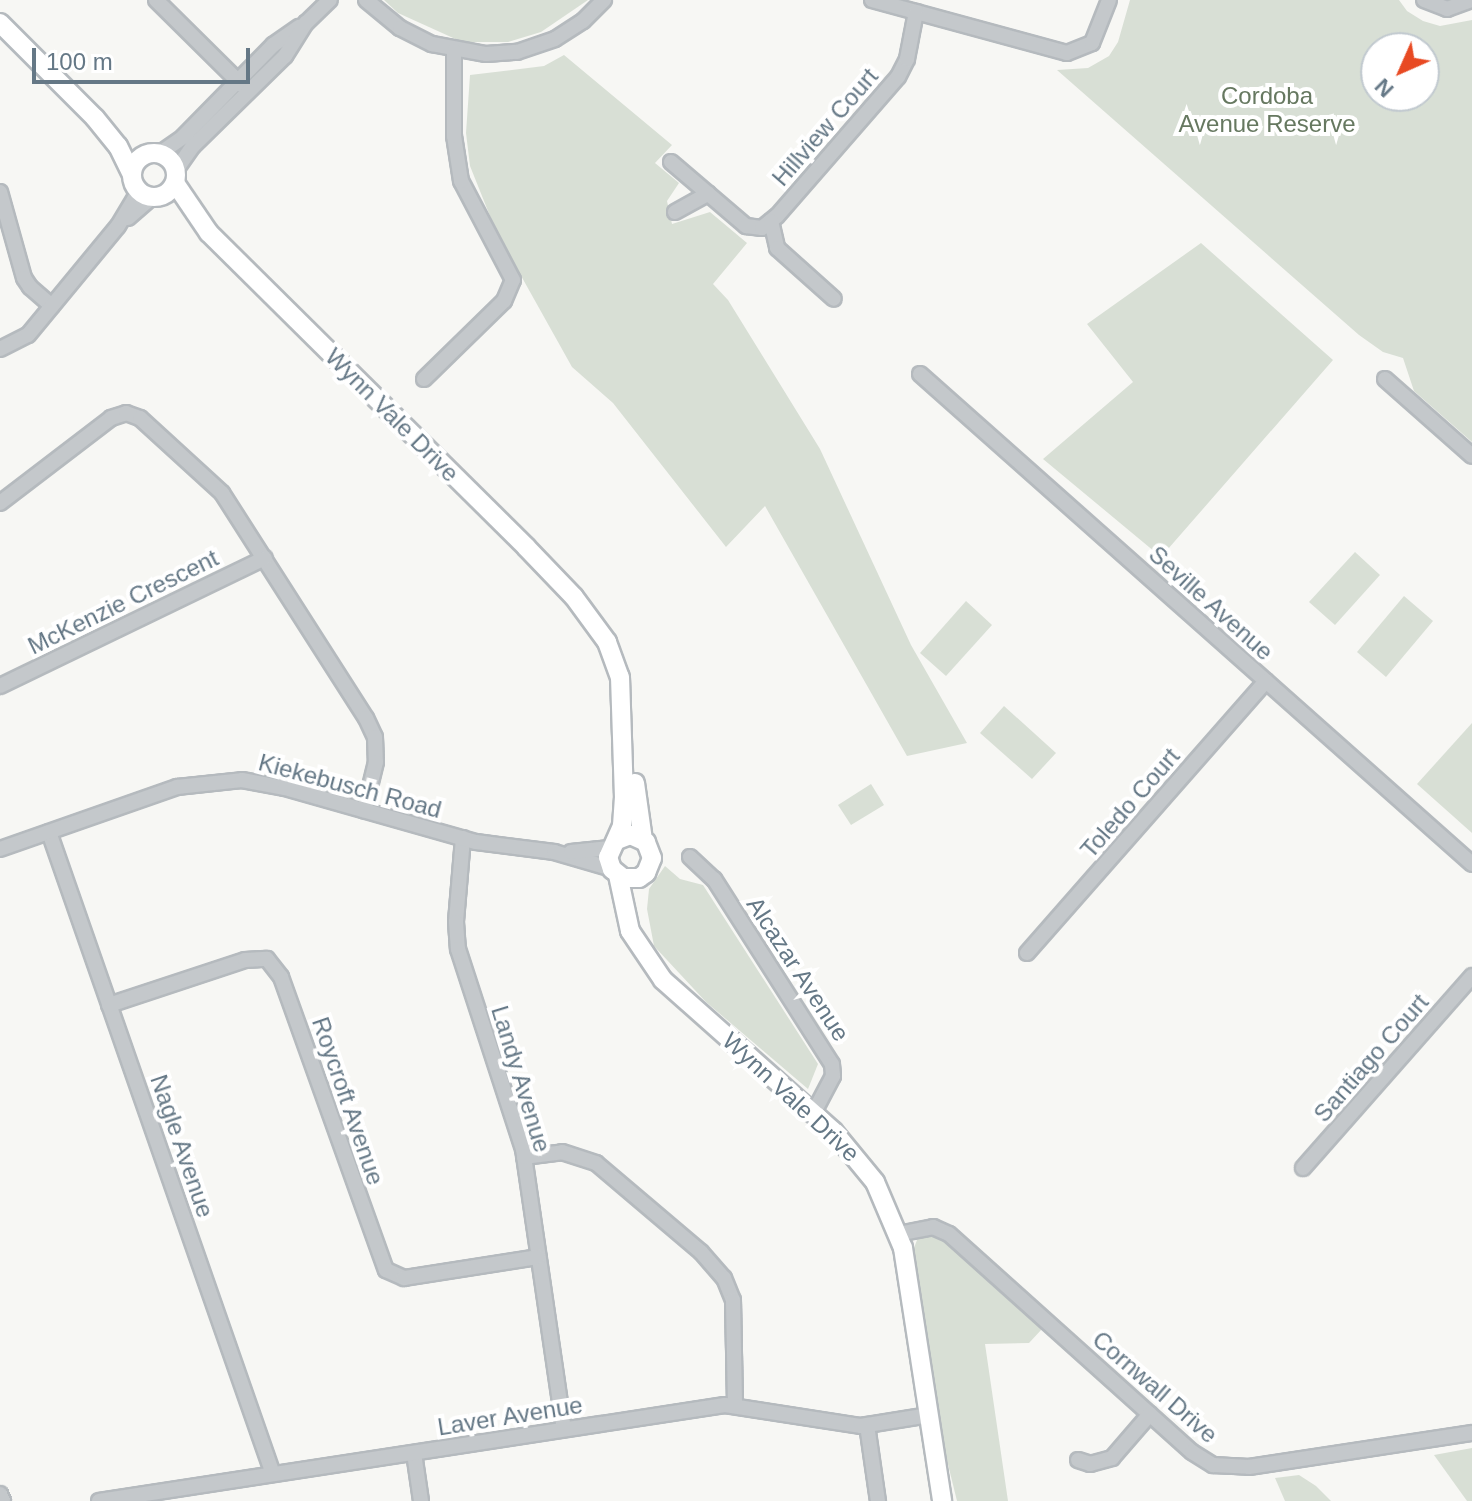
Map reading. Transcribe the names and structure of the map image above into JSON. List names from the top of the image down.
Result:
{
  "streets": {
    "main road": ["Wynn Vale Drive"],
    "street": [
      "Hillview Court",
      "McKenzie Crescent",
      "Seville Avenue",
      "Kiekebusch Road",
      "Toledo Court",
      "Alcazar Avenue",
      "Santiago Court",
      "Landy Avenue",
      "Roycroft Avenue",
      "Nagle Avenue",
      "Cornwall Drive",
      "Laver Avenue"
    ]
  },
  "crossings": [
    ["Wynn Vale Drive", "Kiekebusch Road"],
    ["Wynn Vale Drive", "Alcazar Avenue"],
    ["Wynn Vale Drive", "Cornwall Drive"],
    ["Wynn Vale Drive", "Laver Avenue"],
    ["Seville Avenue", "Toledo Court"],
    ["Kiekebusch Road", "Landy Avenue"],
    ["Kiekebusch Road", "Nagle Avenue"],
    ["Landy Avenue", "Roycroft Avenue"],
    ["Landy Avenue", "Laver Avenue"],
    ["Roycroft Avenue", "Nagle Avenue"],
    ["Nagle Avenue", "Laver Avenue"]
  ],
  "parks": ["Cordoba Avenue Reserve"],
  "scale_bar": "100 m",
  "north": "bottom left"
}
